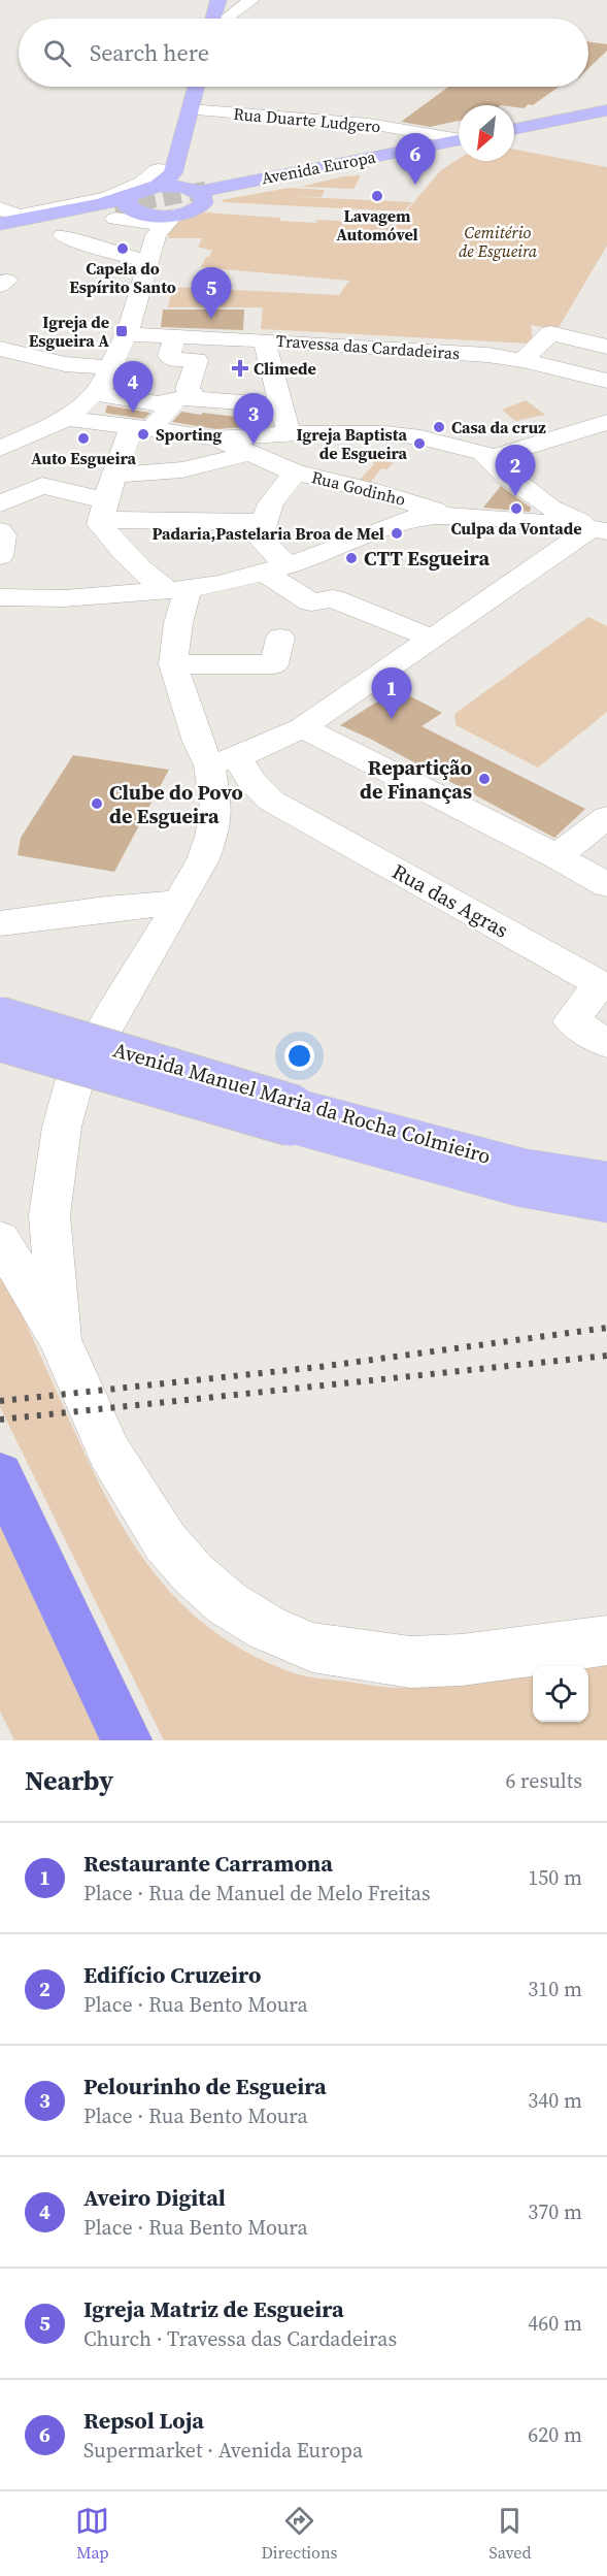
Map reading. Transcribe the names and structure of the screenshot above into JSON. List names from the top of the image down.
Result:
{
  "streets": {
    "main road": ["Avenida Europa", "Avenida Manuel Maria da Rocha Colmieiro"],
    "street": [
      "Rua Duarte Ludgero",
      "Travessa das Cardadeiras",
      "Rua Godinho",
      "Rua das Agras"
    ]
  },
  "parks": ["Cemitério de Esgueira"],
  "places": {
    "other": [
      "Lavagem Automóvel",
      "Capela do Espírito Santo",
      "Casa da cruz",
      "Sporting",
      "Auto Esgueira",
      "Igreja Baptista de Esgueira",
      "Culpa da Vontade",
      "Padaria,Pastelaria Broa de Mel",
      "CTT Esgueira",
      "Repartição de Finanças",
      "Clube do Povo de Esgueira"
    ],
    "transit": ["Igreja de Esgueira A"],
    "health": ["Climede"]
  },
  "north": "bottom left",
  "page": {
    "search": "Search here",
    "pins": [
      "6",
      "5",
      "4",
      "3",
      "2",
      "1"
    ],
    "heading": ["Nearby", "6 results"],
    "list": [
      {
        "mark": "1",
        "name": "Restaurante Carramona",
        "note": "Place · Rua de Manuel de Melo Freitas",
        "value": "150 m"
      },
      {
        "mark": "2",
        "name": "Edifício Cruzeiro",
        "note": "Place · Rua Bento Moura",
        "value": "310 m"
      },
      {
        "mark": "3",
        "name": "Pelourinho de Esgueira",
        "note": "Place · Rua Bento Moura",
        "value": "340 m"
      },
      {
        "mark": "4",
        "name": "Aveiro Digital",
        "note": "Place · Rua Bento Moura",
        "value": "370 m"
      },
      {
        "mark": "5",
        "name": "Igreja Matriz de Esgueira",
        "note": "Church · Travessa das Cardadeiras",
        "value": "460 m"
      },
      {
        "mark": "6",
        "name": "Repsol Loja",
        "note": "Supermarket · Avenida Europa",
        "value": "620 m"
      }
    ],
    "nav": ["Map", "Directions", "Saved"]
  }
}
